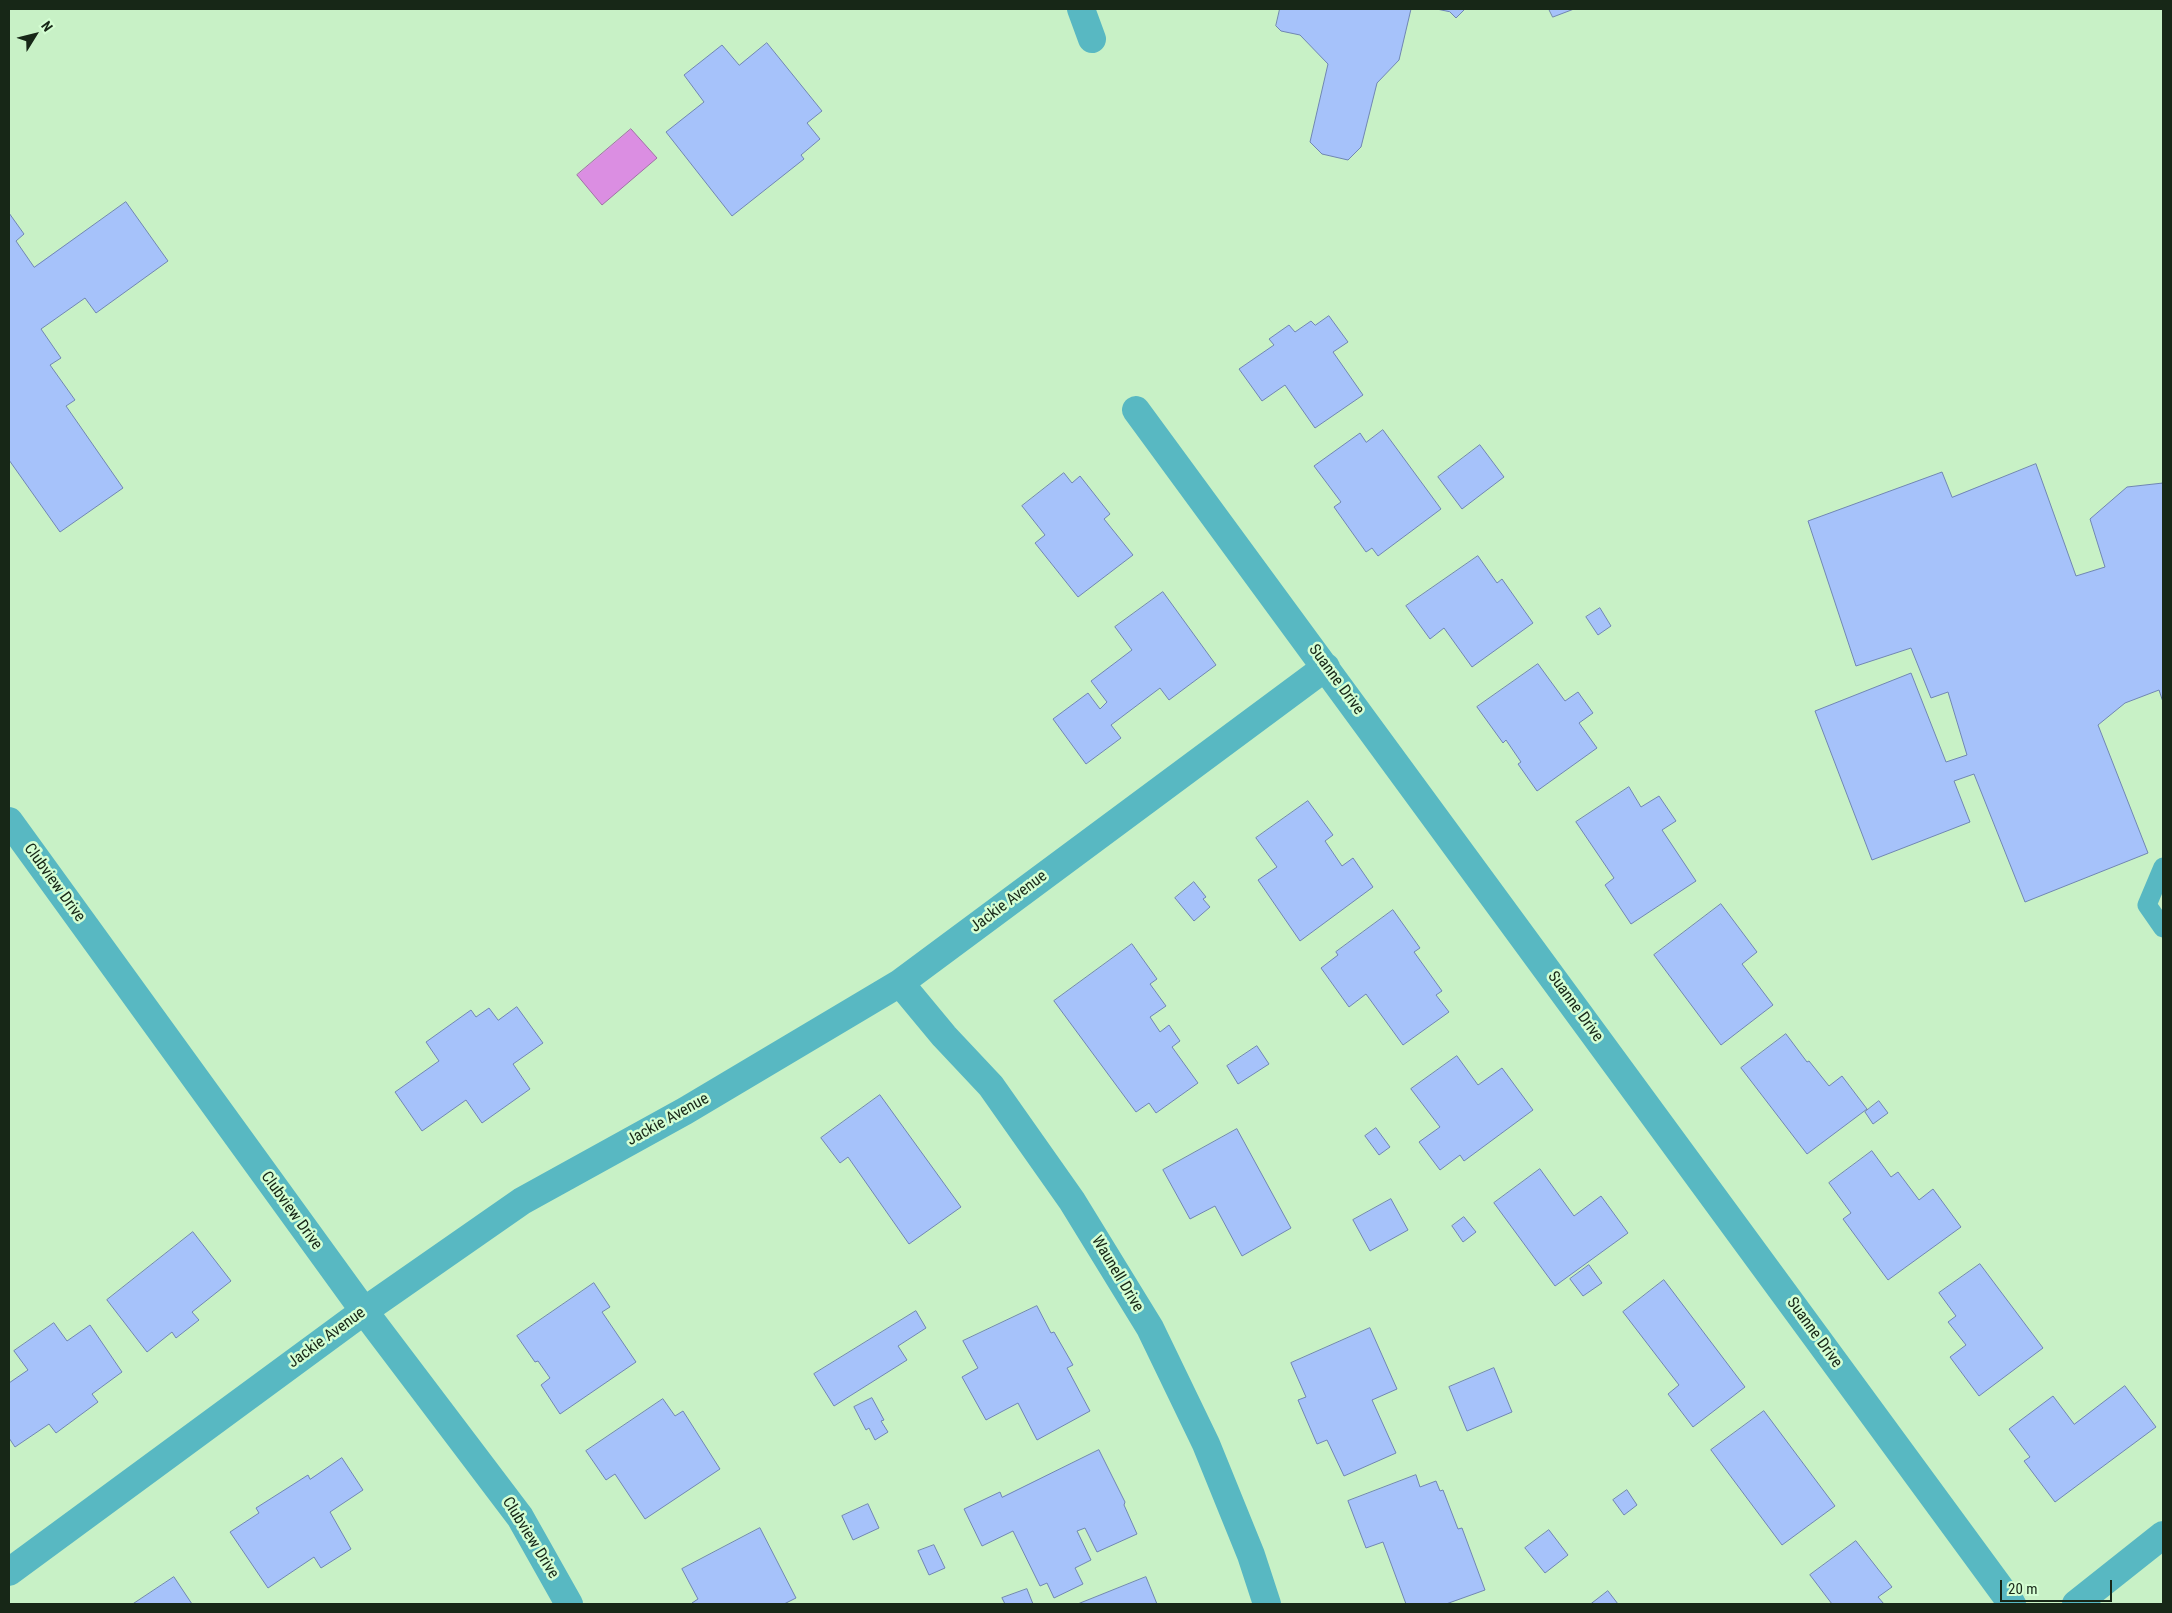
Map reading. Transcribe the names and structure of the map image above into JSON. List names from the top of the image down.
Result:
{
  "streets": {
    "street": [
      "Suanne Drive",
      "Clubview Drive",
      "Jackie Avenue",
      "Waunell Drive"
    ]
  },
  "crossings": [
    ["Suanne Drive", "Jackie Avenue"],
    ["Clubview Drive", "Jackie Avenue"],
    ["Jackie Avenue", "Waunell Drive"]
  ],
  "scale_bar": "20 m",
  "north": "top right"
}
